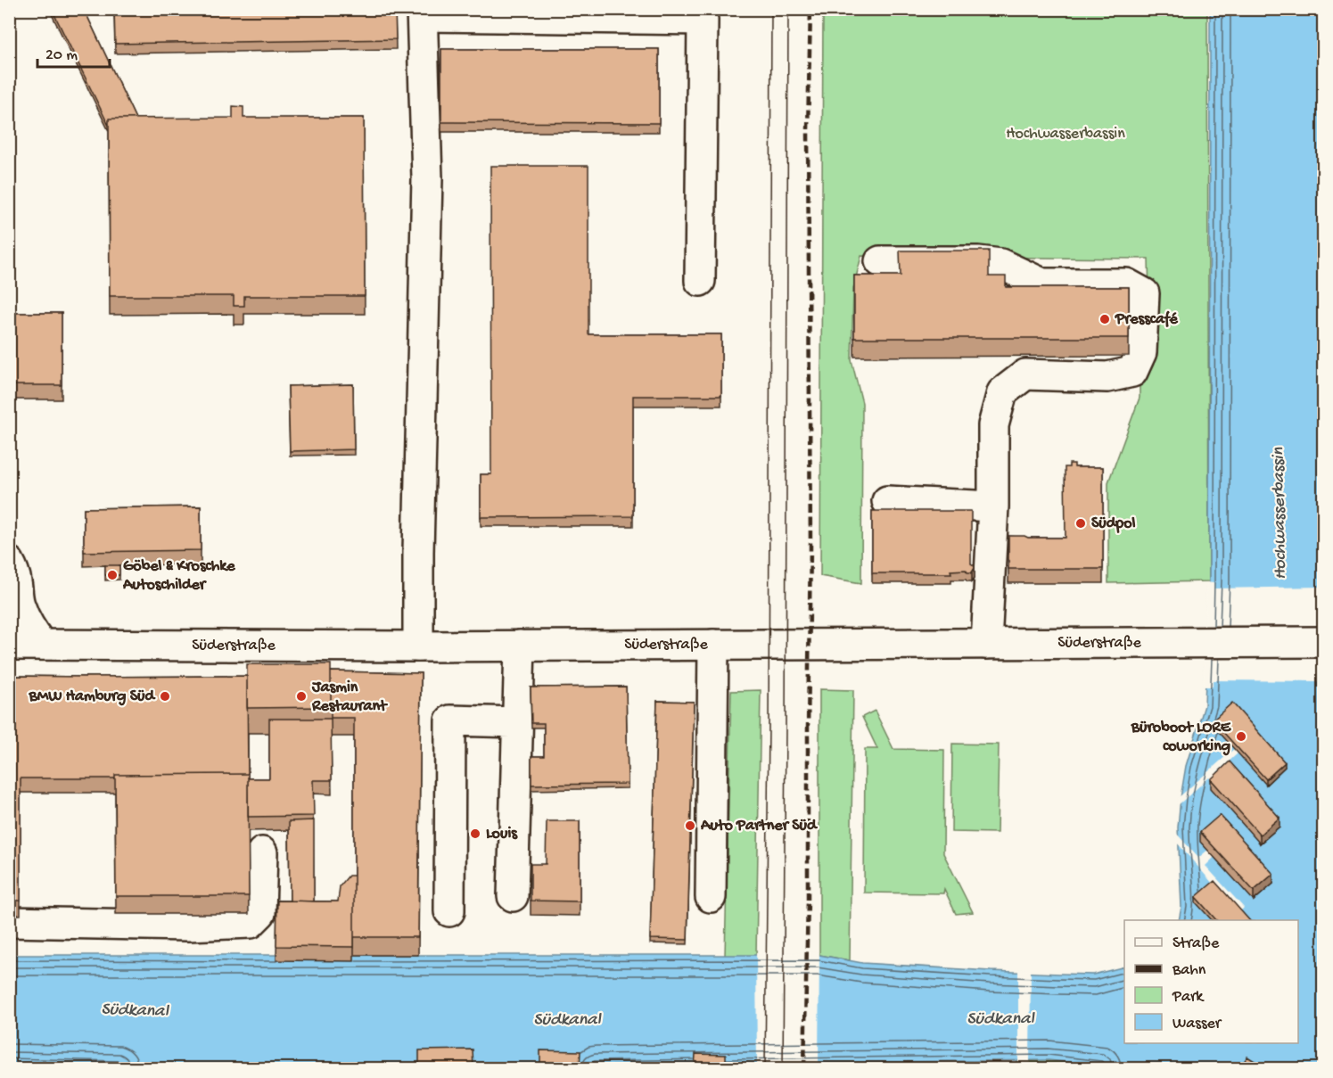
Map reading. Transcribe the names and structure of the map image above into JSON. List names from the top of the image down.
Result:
{
  "streets": {
    "main road": ["Süderstraße"]
  },
  "water": ["Hochwasserbassin", "Südkanal"],
  "parks": ["Hochwasserbassin"],
  "places": [
    "Presscafé",
    "Südpol",
    "Göbel & Kroschke Autoschilder",
    "BMW Hamburg Süd",
    "Jasmin Restaurant",
    "Büroboot LORE coworking",
    "Auto Partner Süd",
    "Louis"
  ],
  "legend": [
    "Straße",
    "Bahn",
    "Park",
    "Wasser"
  ],
  "scale_bar": "20 m"
}
